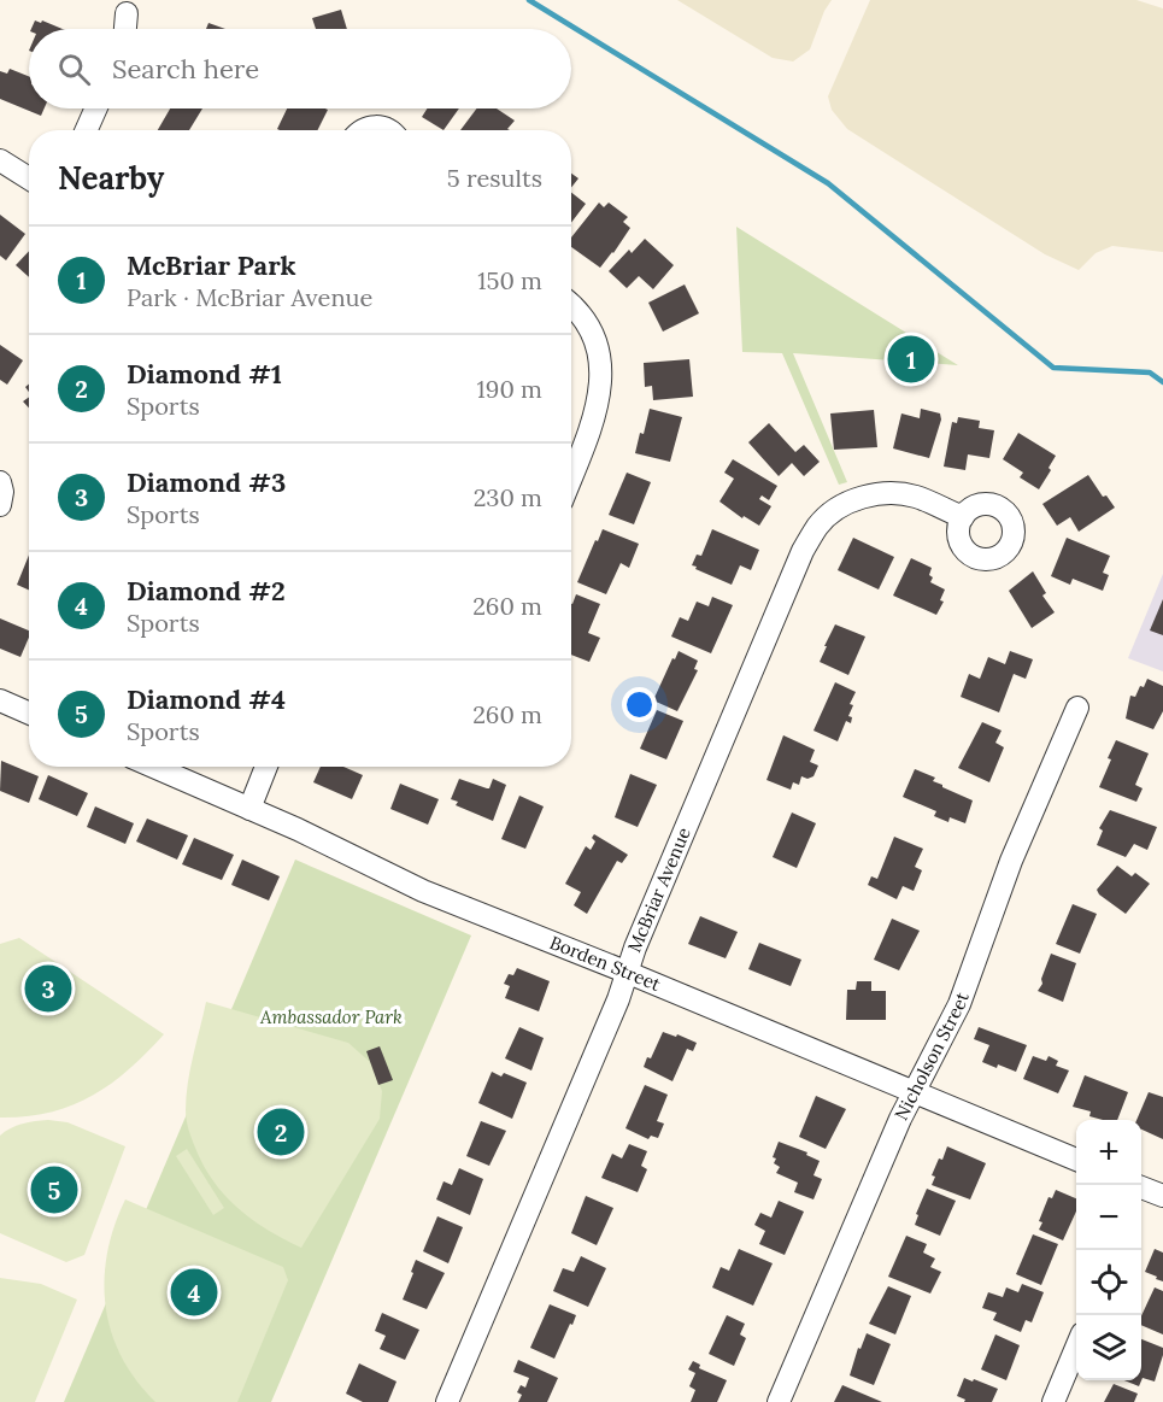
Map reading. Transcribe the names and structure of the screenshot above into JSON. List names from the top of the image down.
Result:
{
  "streets": {
    "street": ["McBriar Avenue", "Borden Street", "Nicholson Street"]
  },
  "crossings": [
    ["McBriar Avenue", "Borden Street"],
    ["Borden Street", "Nicholson Street"]
  ],
  "parks": ["Ambassador Park"],
  "page": {
    "search": "Search here",
    "heading": ["Nearby", "5 results"],
    "list": [
      {
        "mark": "1",
        "name": "McBriar Park",
        "note": "Park · McBriar Avenue",
        "value": "150 m"
      },
      {
        "mark": "2",
        "name": "Diamond #1",
        "note": "Sports",
        "value": "190 m"
      },
      {
        "mark": "3",
        "name": "Diamond #3",
        "note": "Sports",
        "value": "230 m"
      },
      {
        "mark": "4",
        "name": "Diamond #2",
        "note": "Sports",
        "value": "260 m"
      },
      {
        "mark": "5",
        "name": "Diamond #4",
        "note": "Sports",
        "value": "260 m"
      }
    ],
    "pins": [
      "1",
      "3",
      "2",
      "5",
      "4"
    ],
    "map_buttons": ["+", "−"]
  }
}
